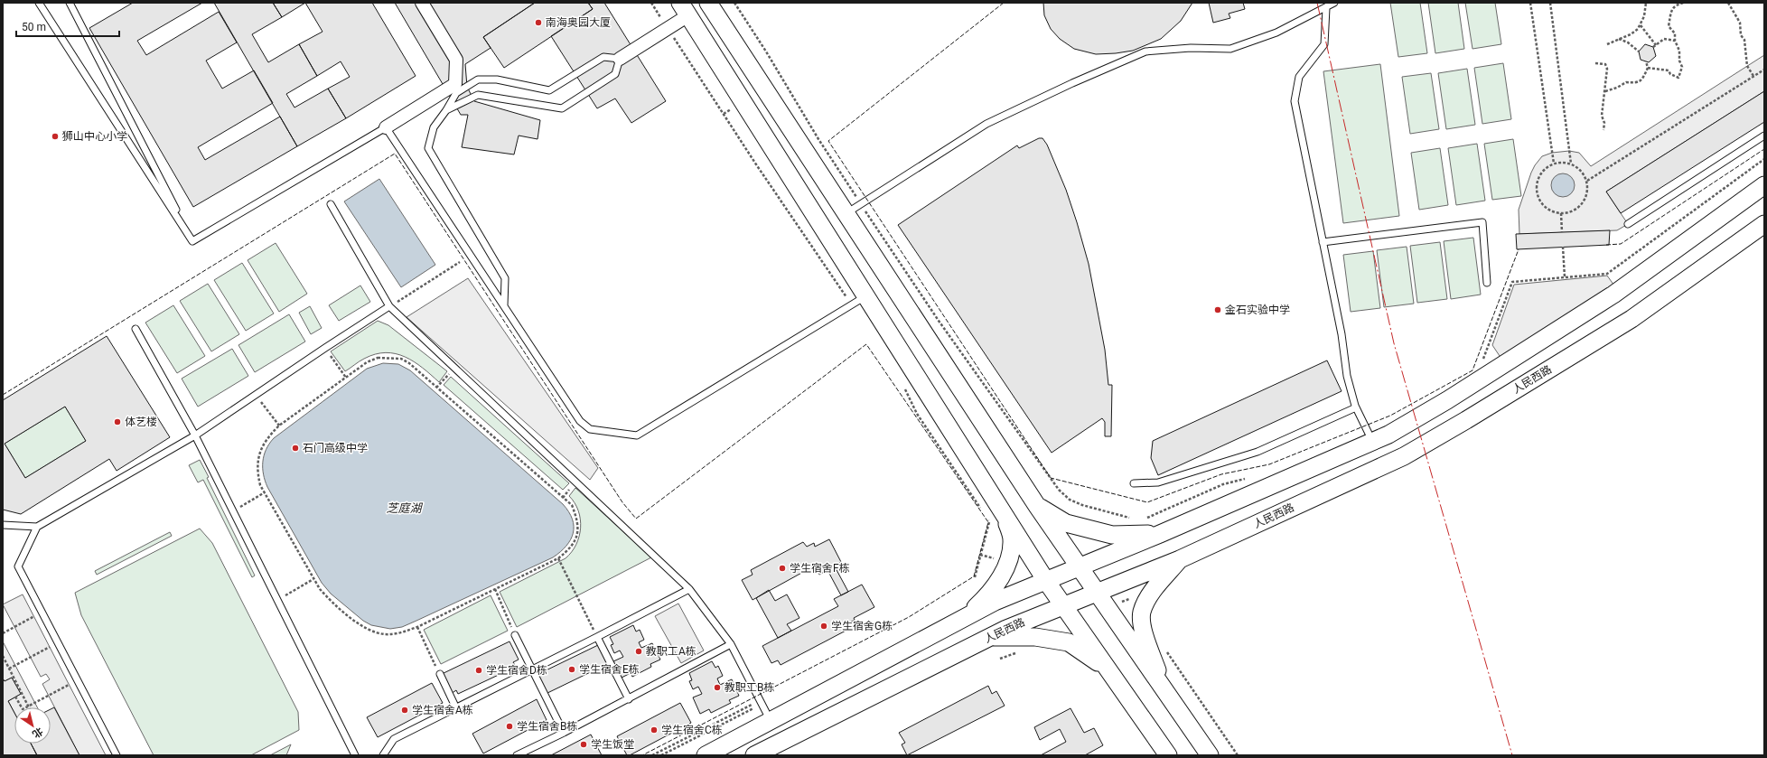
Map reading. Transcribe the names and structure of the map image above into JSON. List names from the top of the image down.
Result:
{
  "streets": {
    "street": ["人民西路"]
  },
  "water": ["芝庭湖"],
  "places": [
    "南海奥园大厦",
    "狮山中心小学",
    "金石实验中学",
    "体艺楼",
    "石门高级中学",
    "学生宿舍F栋",
    "学生宿舍G栋",
    "教职工A栋",
    "学生宿舍E栋",
    "学生宿舍D栋",
    "教职工B栋",
    "学生宿舍A栋",
    "学生宿舍B栋",
    "学生宿舍C栋",
    "学生饭堂"
  ],
  "scale_bar": "50 m",
  "north": "bottom right"
}
